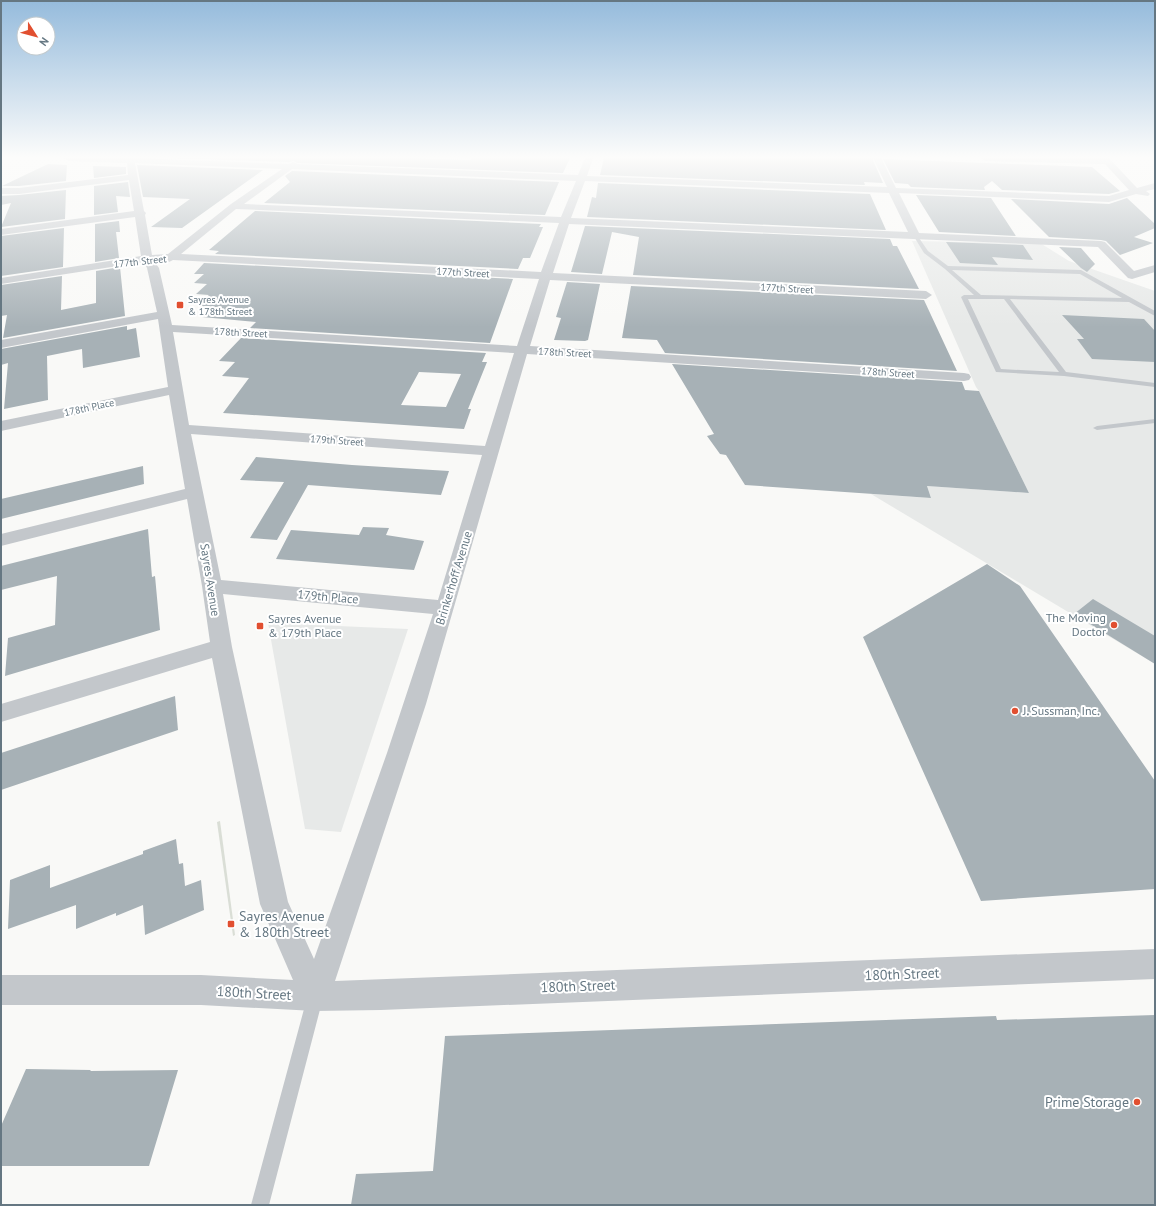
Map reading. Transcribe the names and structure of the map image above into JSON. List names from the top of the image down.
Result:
{
  "streets": {
    "street": [
      "177th Street",
      "178th Street",
      "178th Place",
      "179th Street",
      "Brinkerhoff Avenue",
      "Sayres Avenue",
      "179th Place",
      "180th Street"
    ]
  },
  "crossings": [
    ["177th Street", "Brinkerhoff Avenue"],
    ["177th Street", "Sayres Avenue"],
    ["178th Street", "Brinkerhoff Avenue"],
    ["178th Street", "Sayres Avenue"],
    ["178th Place", "Sayres Avenue"],
    ["179th Street", "Brinkerhoff Avenue"],
    ["179th Street", "Sayres Avenue"],
    ["Brinkerhoff Avenue", "Sayres Avenue"],
    ["Brinkerhoff Avenue", "179th Place"],
    ["Brinkerhoff Avenue", "180th Street"],
    ["Sayres Avenue", "179th Place"],
    ["Sayres Avenue", "180th Street"]
  ],
  "places": {
    "transit": ["Sayres Avenue & 178th Street", "Sayres Avenue & 179th Place", "Sayres Avenue & 180th Street"],
    "other": ["The Moving Doctor", "J. Sussman, Inc.", "Prime Storage"]
  },
  "north": "bottom right"
}
